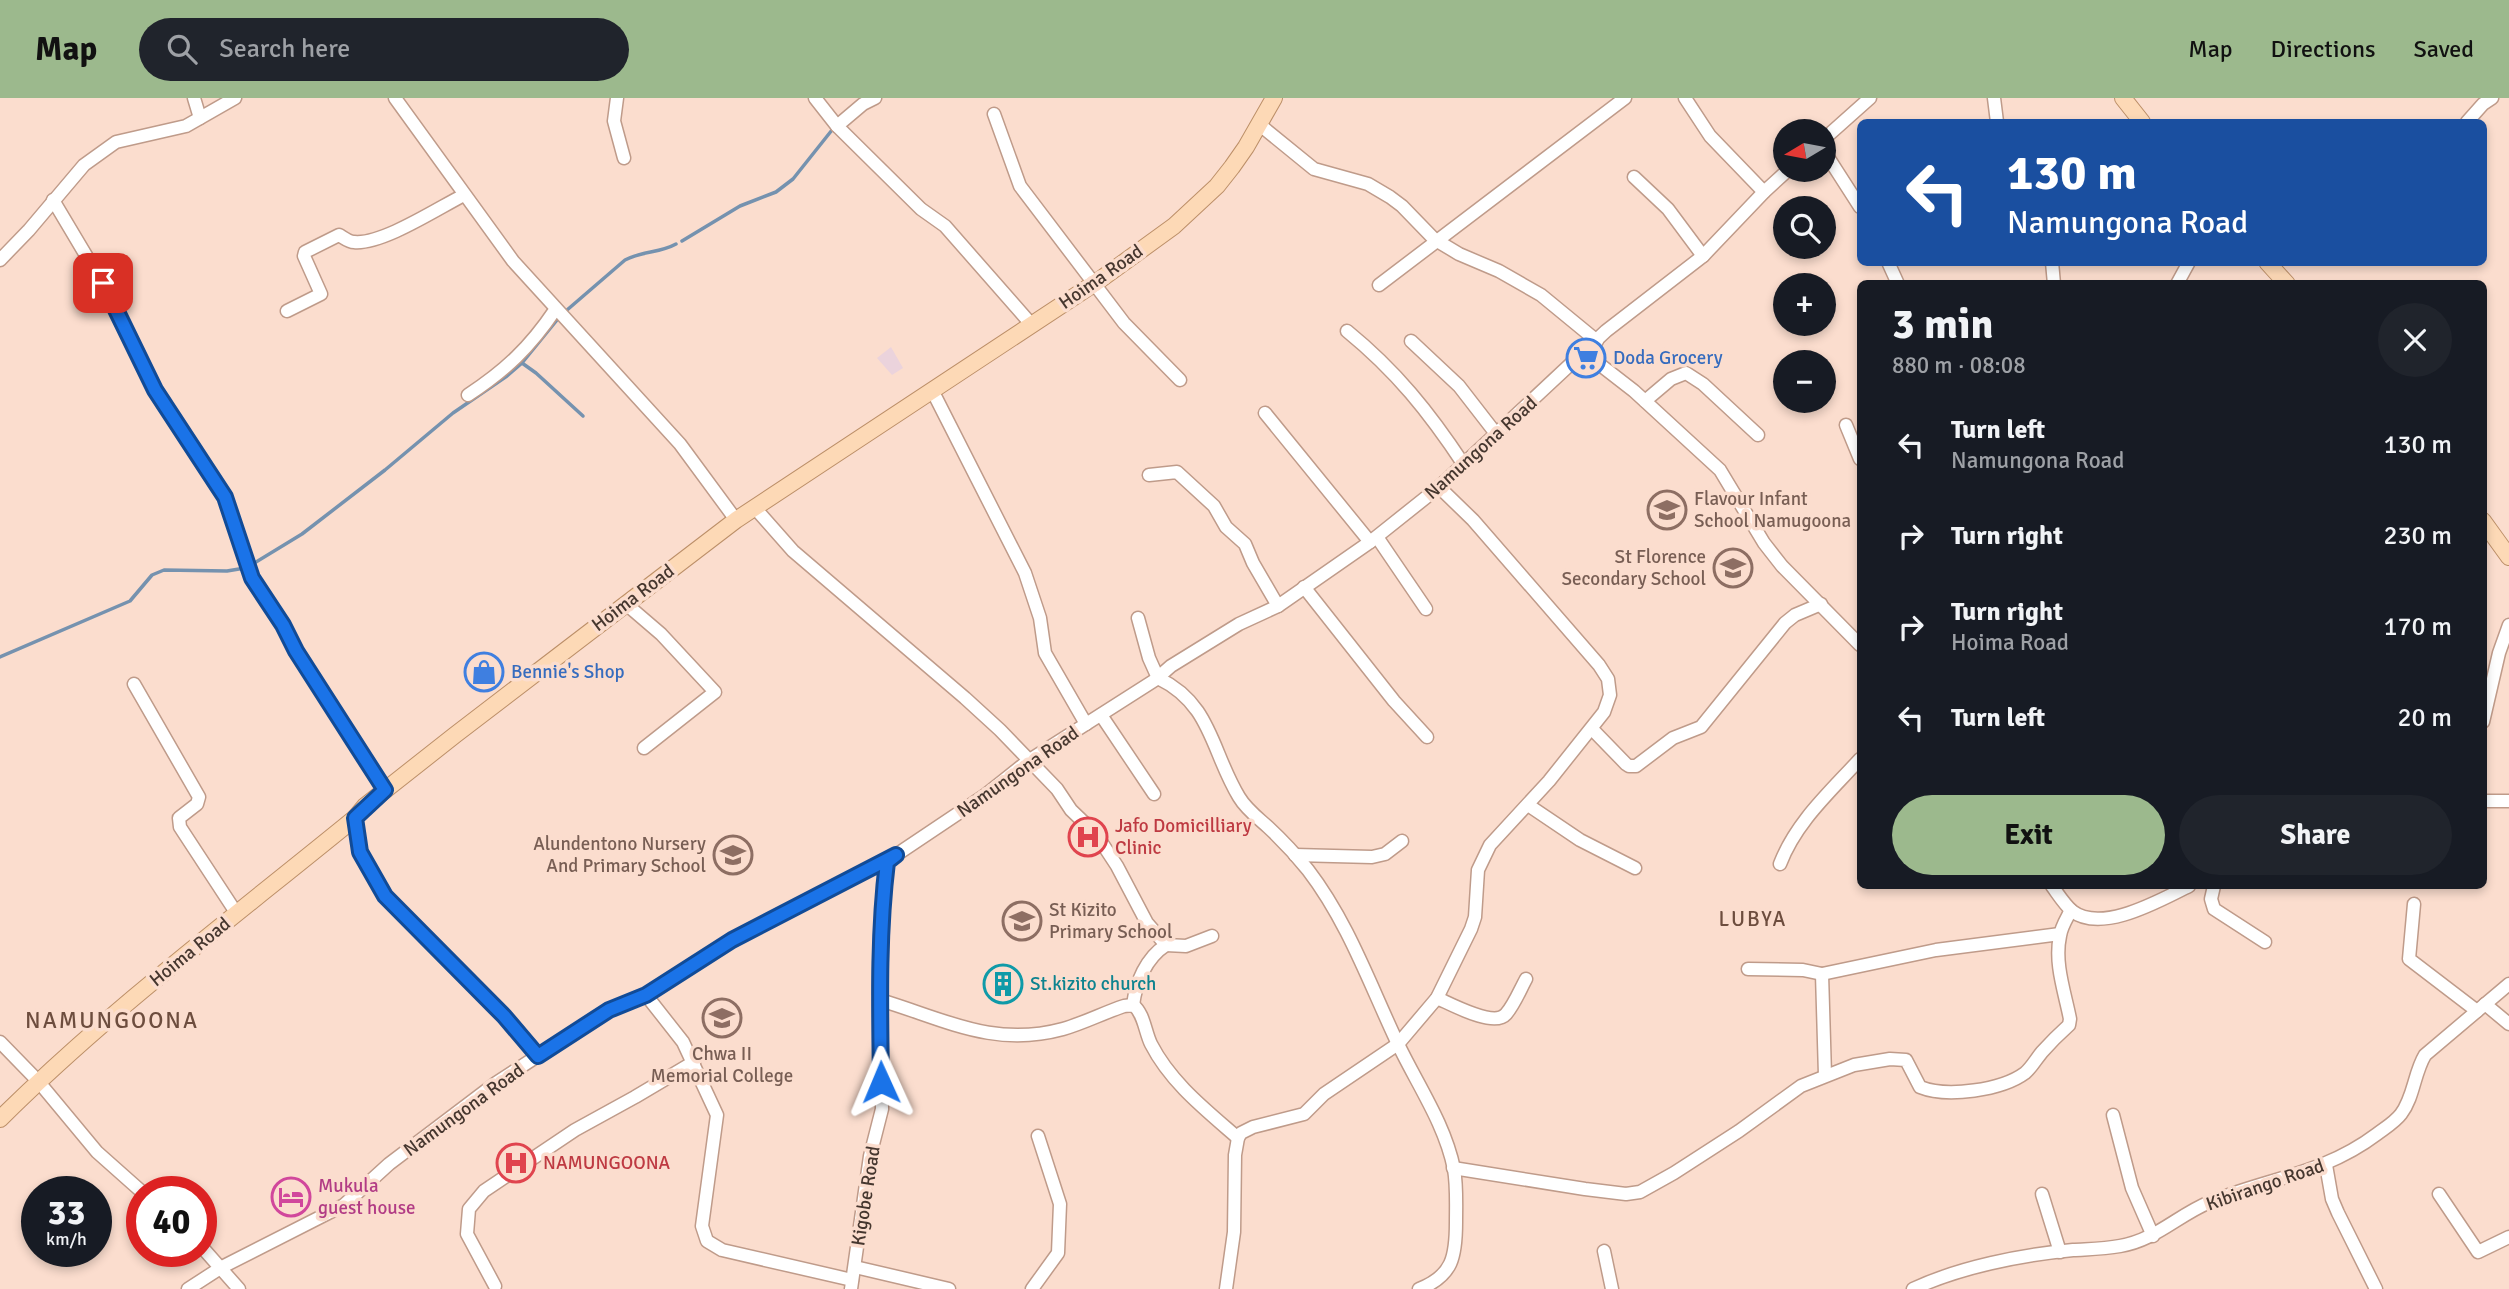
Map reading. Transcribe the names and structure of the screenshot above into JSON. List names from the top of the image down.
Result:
{
  "streets": {
    "main road": ["Hoima Road"],
    "street": ["Namungona Road", "Kibirango Road", "Kigobe Road"]
  },
  "crossings": [
    ["Namungona Road", "Kigobe Road"]
  ],
  "districts": ["LUBYA", "NAMUNGOONA"],
  "places": {
    "supermarket": ["Doda Grocery"],
    "school or university": [
      "Flavour Infant School Namugoona",
      "St Florence Secondary School",
      "Alundentono Nursery And Primary School",
      "St Kizito Primary School",
      "Chwa II Memorial College"
    ],
    "shop": ["Bennie's Shop"],
    "hospital": ["Jafo Domicilliary Clinic", "NAMUNGOONA"],
    "building": ["St.kizito church"],
    "hotel": ["Mukula guest house"]
  },
  "north": "left",
  "page": {
    "header": "Map",
    "search": "Search here",
    "nav": ["Map", "Directions", "Saved"],
    "map_buttons": ["+", "−"],
    "turn": ["130 m", "Namungona Road"],
    "heading": ["3 min", "880 m · 08:08"],
    "list": [
      {
        "name": "Turn left",
        "note": "Namungona Road",
        "value": "130 m"
      },
      {
        "name": "Turn right",
        "value": "230 m"
      },
      {
        "name": "Turn right",
        "note": "Hoima Road",
        "value": "170 m"
      },
      {
        "name": "Turn left",
        "value": "20 m"
      }
    ],
    "buttons": ["Exit", "Share"],
    "speed": "33 km/h",
    "limit": "40"
  }
}
